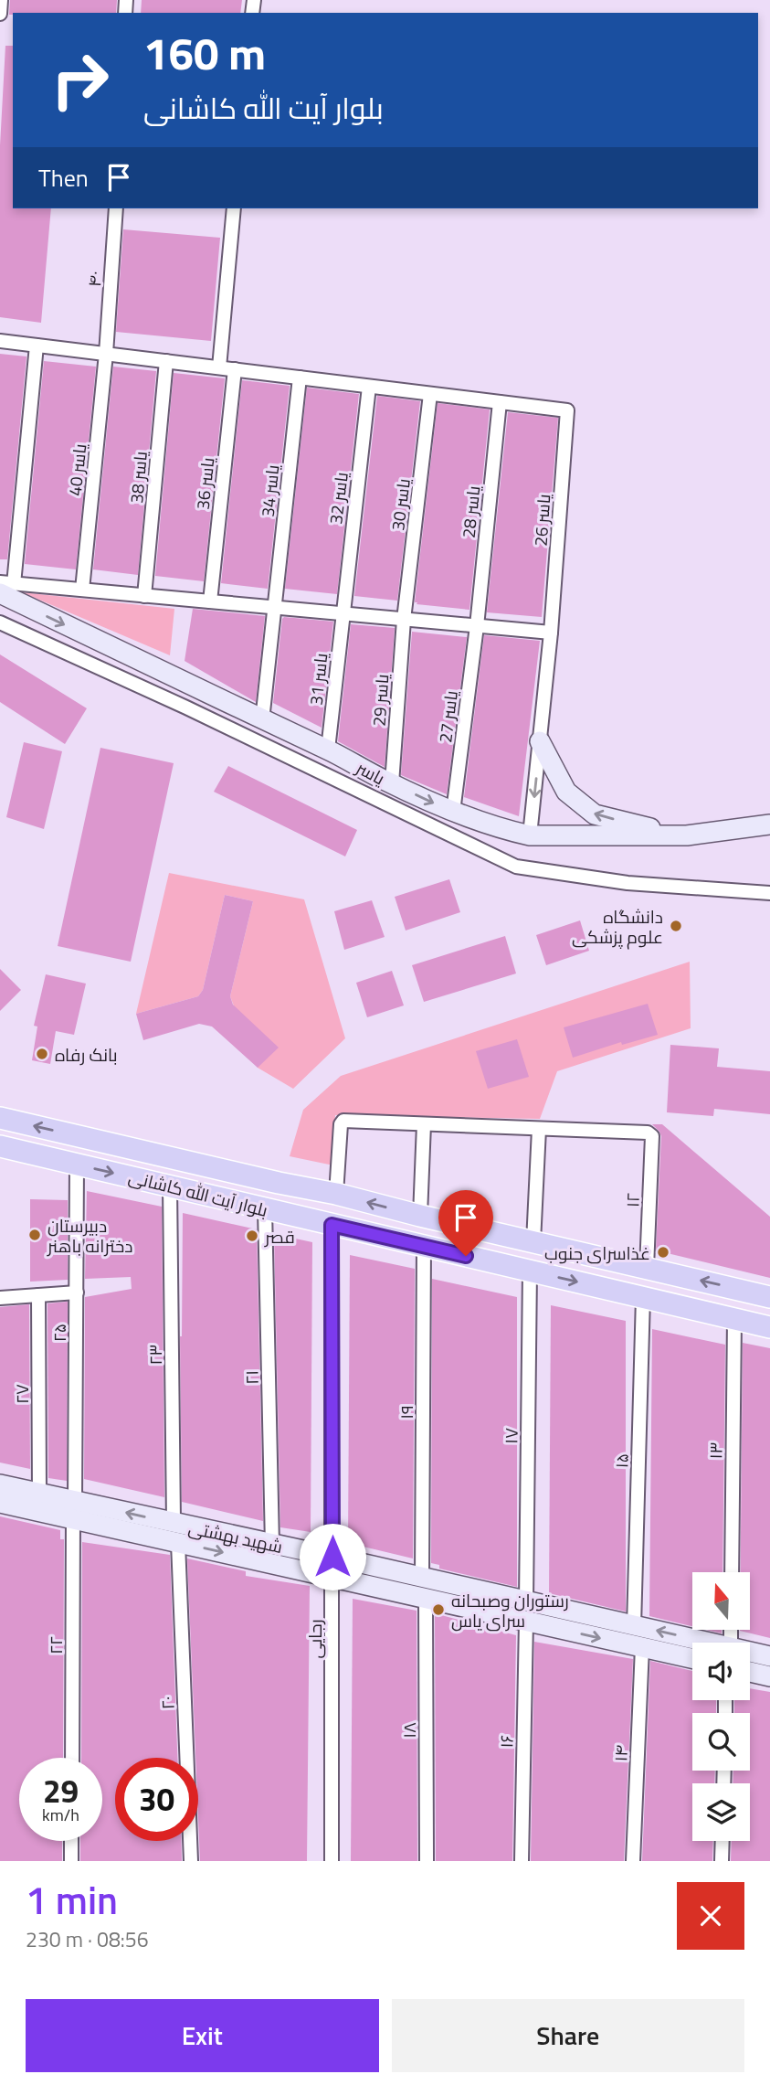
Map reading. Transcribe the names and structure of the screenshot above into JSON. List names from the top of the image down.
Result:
{
  "streets": {
    "main road": ["یاسر", "بلوار آیت الله کاشانی", "شهید بهشتی"],
    "street": [
      "۴۰",
      "یاسر 40",
      "یاسر 38",
      "یاسر 36",
      "یاسر 34",
      "یاسر 32",
      "یاسر 30",
      "یاسر 28",
      "یاسر 26",
      "یاسر 31",
      "یاسر 29",
      "یاسر 27",
      "۱۲",
      "۲۵",
      "۲۳",
      "۲۱",
      "۲۷",
      "۱۹",
      "۱۷",
      "۱۳",
      "۱۵",
      "رجایی",
      "۲۲",
      "۲۰",
      "۱۸",
      "۱۶",
      "۱۴"
    ]
  },
  "crossings": [
    ["۴۰", "یاسر 40"],
    ["یاسر 34", "یاسر"],
    ["یاسر 32", "یاسر 31"],
    ["یاسر 30", "یاسر 29"],
    ["یاسر 28", "یاسر 26"],
    ["یاسر 28", "یاسر 27"],
    ["یاسر 31", "یاسر"],
    ["یاسر 29", "یاسر"],
    ["یاسر 27", "یاسر"],
    ["بلوار آیت الله کاشانی", "۱۲"],
    ["بلوار آیت الله کاشانی", "۲۵"],
    ["بلوار آیت الله کاشانی", "۲۳"],
    ["بلوار آیت الله کاشانی", "۲۱"],
    ["بلوار آیت الله کاشانی", "۱۹"],
    ["بلوار آیت الله کاشانی", "۱۷"],
    ["بلوار آیت الله کاشانی", "۱۳"],
    ["بلوار آیت الله کاشانی", "۱۵"],
    ["بلوار آیت الله کاشانی", "رجایی"],
    ["۲۵", "شهید بهشتی"],
    ["۲۵", "۲۲"],
    ["۲۳", "شهید بهشتی"],
    ["۲۱", "شهید بهشتی"],
    ["۲۷", "شهید بهشتی"],
    ["۱۹", "شهید بهشتی"],
    ["۱۷", "شهید بهشتی"],
    ["۱۷", "۱۶"],
    ["۱۵", "شهید بهشتی"],
    ["شهید بهشتی", "رجایی"],
    ["شهید بهشتی", "۲۲"],
    ["شهید بهشتی", "۲۰"],
    ["شهید بهشتی", "۱۸"],
    ["شهید بهشتی", "۱۶"],
    ["شهید بهشتی", "۱۴"]
  ],
  "one_way": ["یاسر"],
  "places": [
    "دانشگاه علوم پزشکی",
    "بانک رفاه",
    "دبیرستان دخترانه باهنر",
    "قصر",
    "غذاسرای جنوب",
    "رستوران وصبحانه سرای یاس"
  ],
  "north": "top",
  "page": {
    "turn": ["160 m", "بلوار آیت الله کاشانی"],
    "then": "Then",
    "speed": "29 km/h",
    "limit": "30",
    "heading": ["1 min", "230 m · 08:56"],
    "buttons": ["Exit", "Share"]
  }
}
